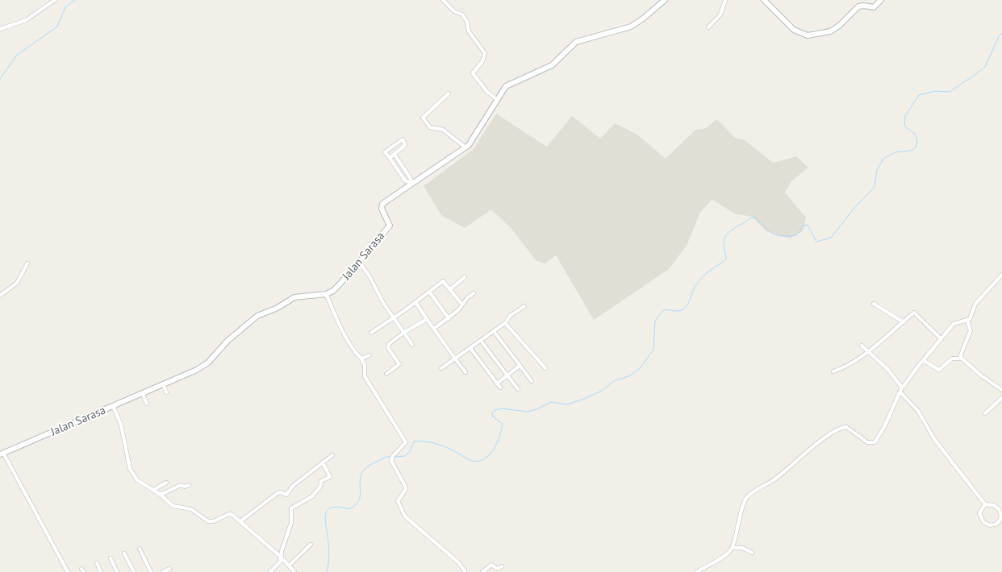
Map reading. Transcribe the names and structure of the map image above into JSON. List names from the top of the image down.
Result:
{
  "streets": {
    "street": ["Jalan Sarasa"]
  }
}
